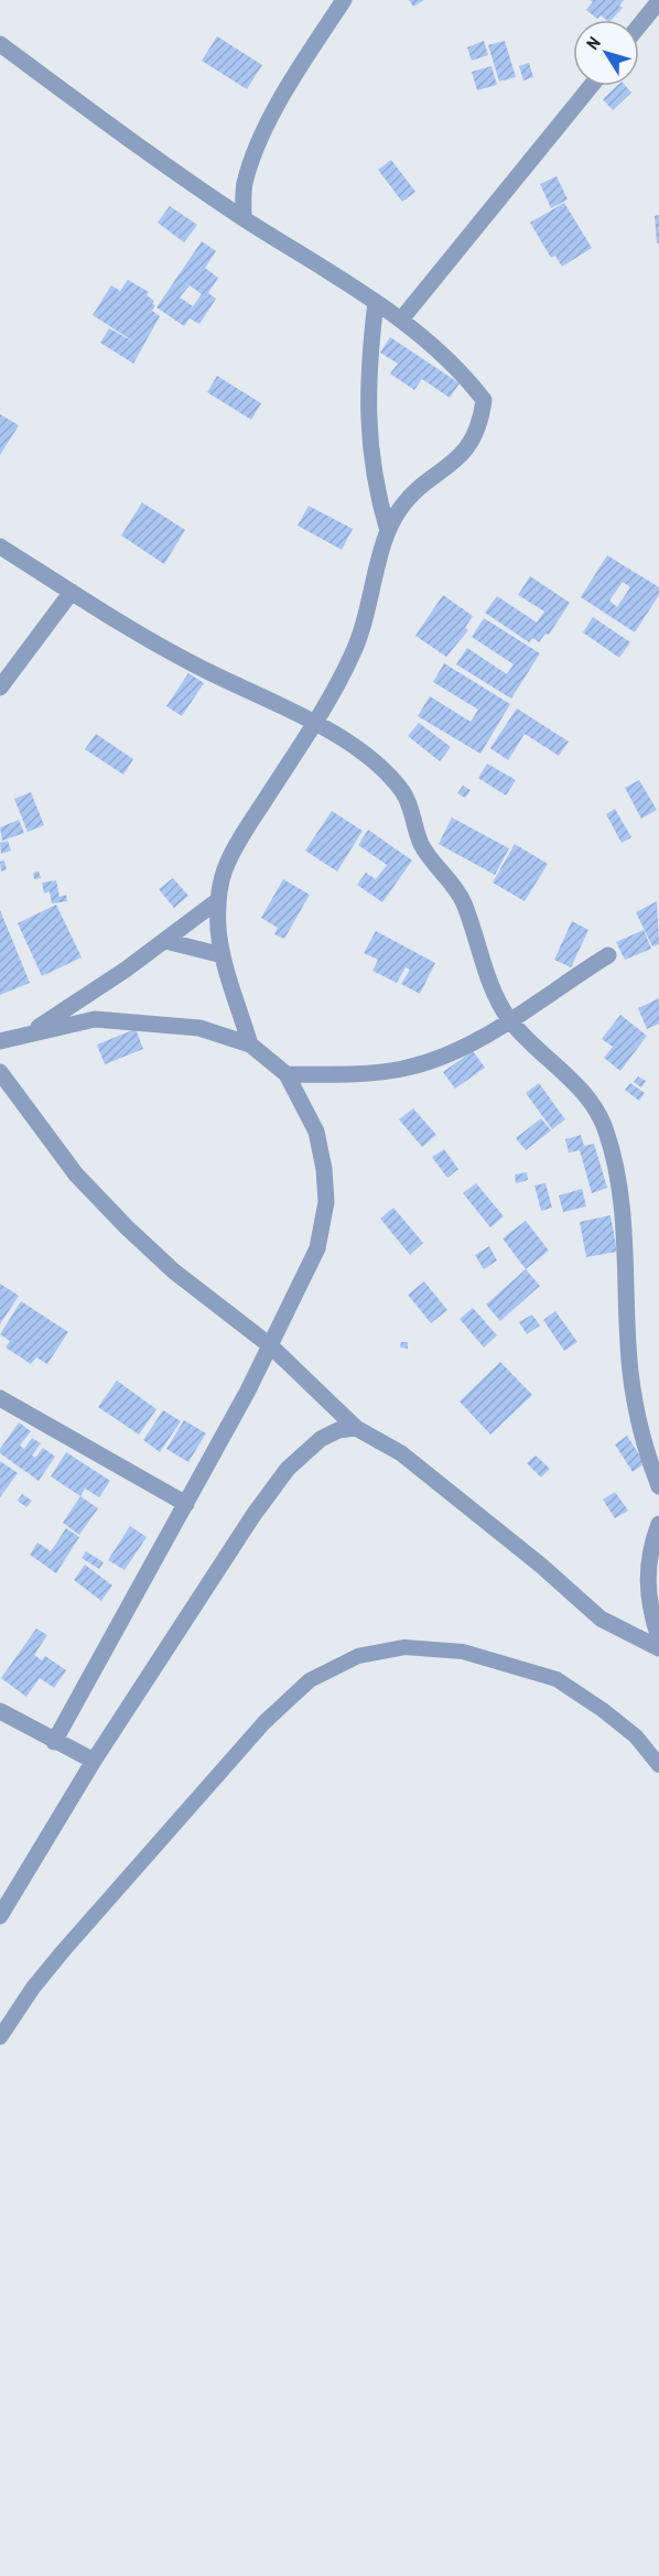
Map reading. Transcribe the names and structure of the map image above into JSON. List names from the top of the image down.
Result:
{
  "north": "top left"
}
